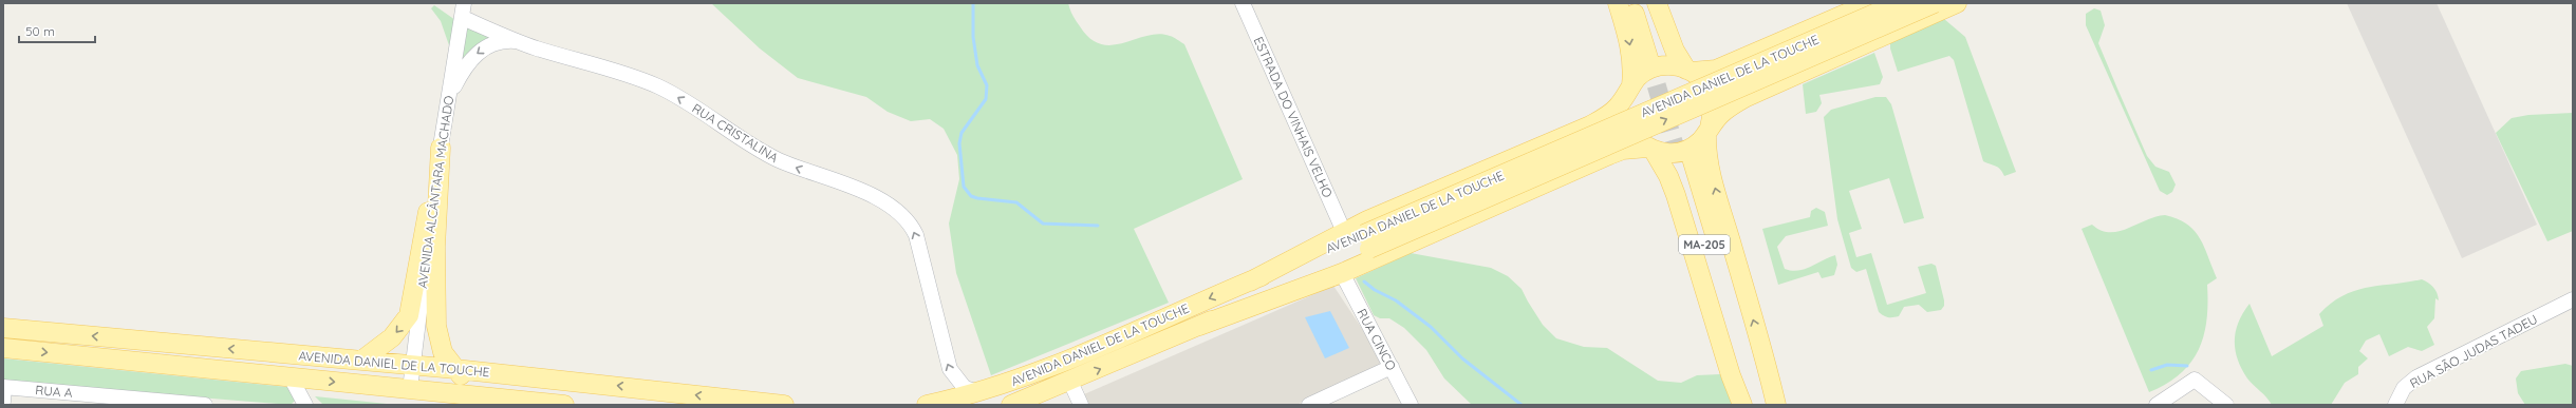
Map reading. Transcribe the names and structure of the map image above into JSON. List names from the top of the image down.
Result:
{
  "streets": {
    "main road": ["AVENIDA DANIEL DE LA TOUCHE", "MA-205"],
    "street": [
      "ESTRADA DO VINHAIS VELHO",
      "RUA CRISTALINA",
      "AVENIDA ALCÂNTARA MACHADO",
      "RUA CINCO",
      "RUA SÃO JUDAS TADEU",
      "RUA A"
    ]
  },
  "crossings": [
    ["AVENIDA DANIEL DE LA TOUCHE", "RUA CRISTALINA"],
    ["AVENIDA DANIEL DE LA TOUCHE", "AVENIDA ALCÂNTARA MACHADO"],
    ["RUA CRISTALINA", "AVENIDA ALCÂNTARA MACHADO"]
  ],
  "one_way": ["RUA CRISTALINA"],
  "scale_bar": "50 m"
}
